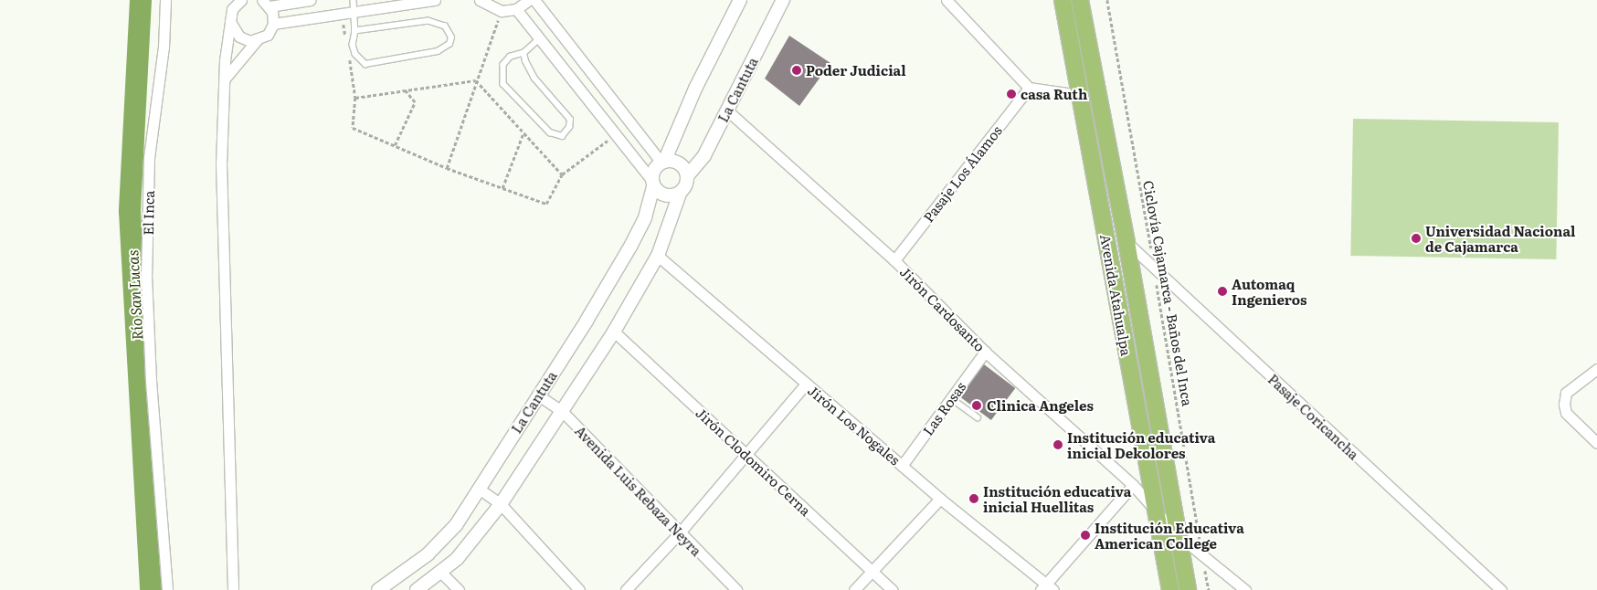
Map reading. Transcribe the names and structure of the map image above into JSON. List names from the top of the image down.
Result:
{
  "streets": {
    "main road": ["Avenida Atahualpa"],
    "street": [
      "La Cantuta",
      "Pasaje Los Álamos",
      "El Inca",
      "Jirón Cardosanto",
      "Las Rosas",
      "Pasaje Coricancha",
      "Jirón Los Nogales",
      "Jirón Clodomiro Cerna",
      "Avenida Luis Rebaza Neyra"
    ],
    "path": ["Ciclovía Cajamarca - Baños del Inca"]
  },
  "crossings": [
    ["La Cantuta", "Jirón Cardosanto"],
    ["La Cantuta", "Jirón Los Nogales"],
    ["La Cantuta", "Jirón Clodomiro Cerna"],
    ["La Cantuta", "Avenida Luis Rebaza Neyra"],
    ["Pasaje Los Álamos", "Jirón Cardosanto"],
    ["Ciclovía Cajamarca - Baños del Inca", "Jirón Cardosanto"],
    ["Ciclovía Cajamarca - Baños del Inca", "Pasaje Coricancha"],
    ["Avenida Atahualpa", "Jirón Cardosanto"],
    ["Avenida Atahualpa", "Pasaje Coricancha"],
    ["Jirón Cardosanto", "Las Rosas"],
    ["Las Rosas", "Jirón Los Nogales"]
  ],
  "water": ["Río San Lucas"],
  "places": [
    "Poder Judicial",
    "casa Ruth",
    "Universidad Nacional de Cajamarca",
    "Automaq Ingenieros",
    "Clinica Angeles",
    "Institución educativa inicial Dekolores",
    "Institución educativa inicial Huellitas",
    "Institución Educativa American College"
  ]
}
